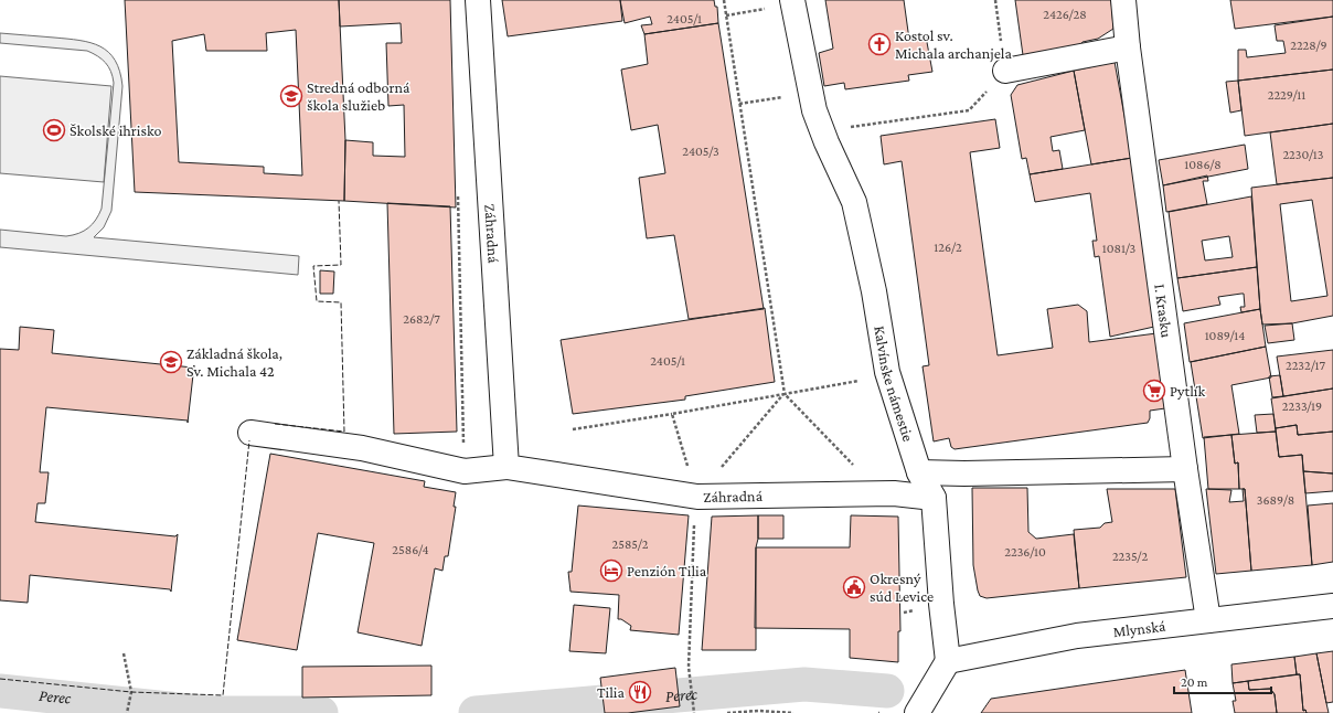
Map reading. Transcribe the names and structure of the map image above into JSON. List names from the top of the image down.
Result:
{
  "streets": {
    "street": [
      "Záhradná",
      "I. Krasku",
      "Kalvínske námestie",
      "Mlynská"
    ]
  },
  "crossings": [
    ["Záhradná", "Kalvínske námestie"],
    ["I. Krasku", "Mlynská"],
    ["Kalvínske námestie", "Mlynská"]
  ],
  "water": ["Perec"],
  "places": {
    "church": ["Kostol sv. Michala archanjela"],
    "school or university": ["Stredná odborná škola služieb", "Základná škola, Sv. Michala 42"],
    "sports": ["Školské ihrisko"],
    "supermarket": ["Pytlík"],
    "hotel": ["Penzión Tilia"],
    "public building": ["Okresný súd Levice"],
    "restaurant": ["Tilia"]
  },
  "house_numbers": [
    "2426/28",
    "2405/1",
    "2228/9",
    "2229/11",
    "2405/3",
    "2230/13",
    "1086/8",
    "126/2",
    "1081/3",
    "2682/7",
    "1089/14",
    "2405/1",
    "2232/17",
    "2233/19",
    "3689/8",
    "2585/2",
    "2586/4",
    "2236/10",
    "2235/2"
  ],
  "scale_bar": "20 m"
}
